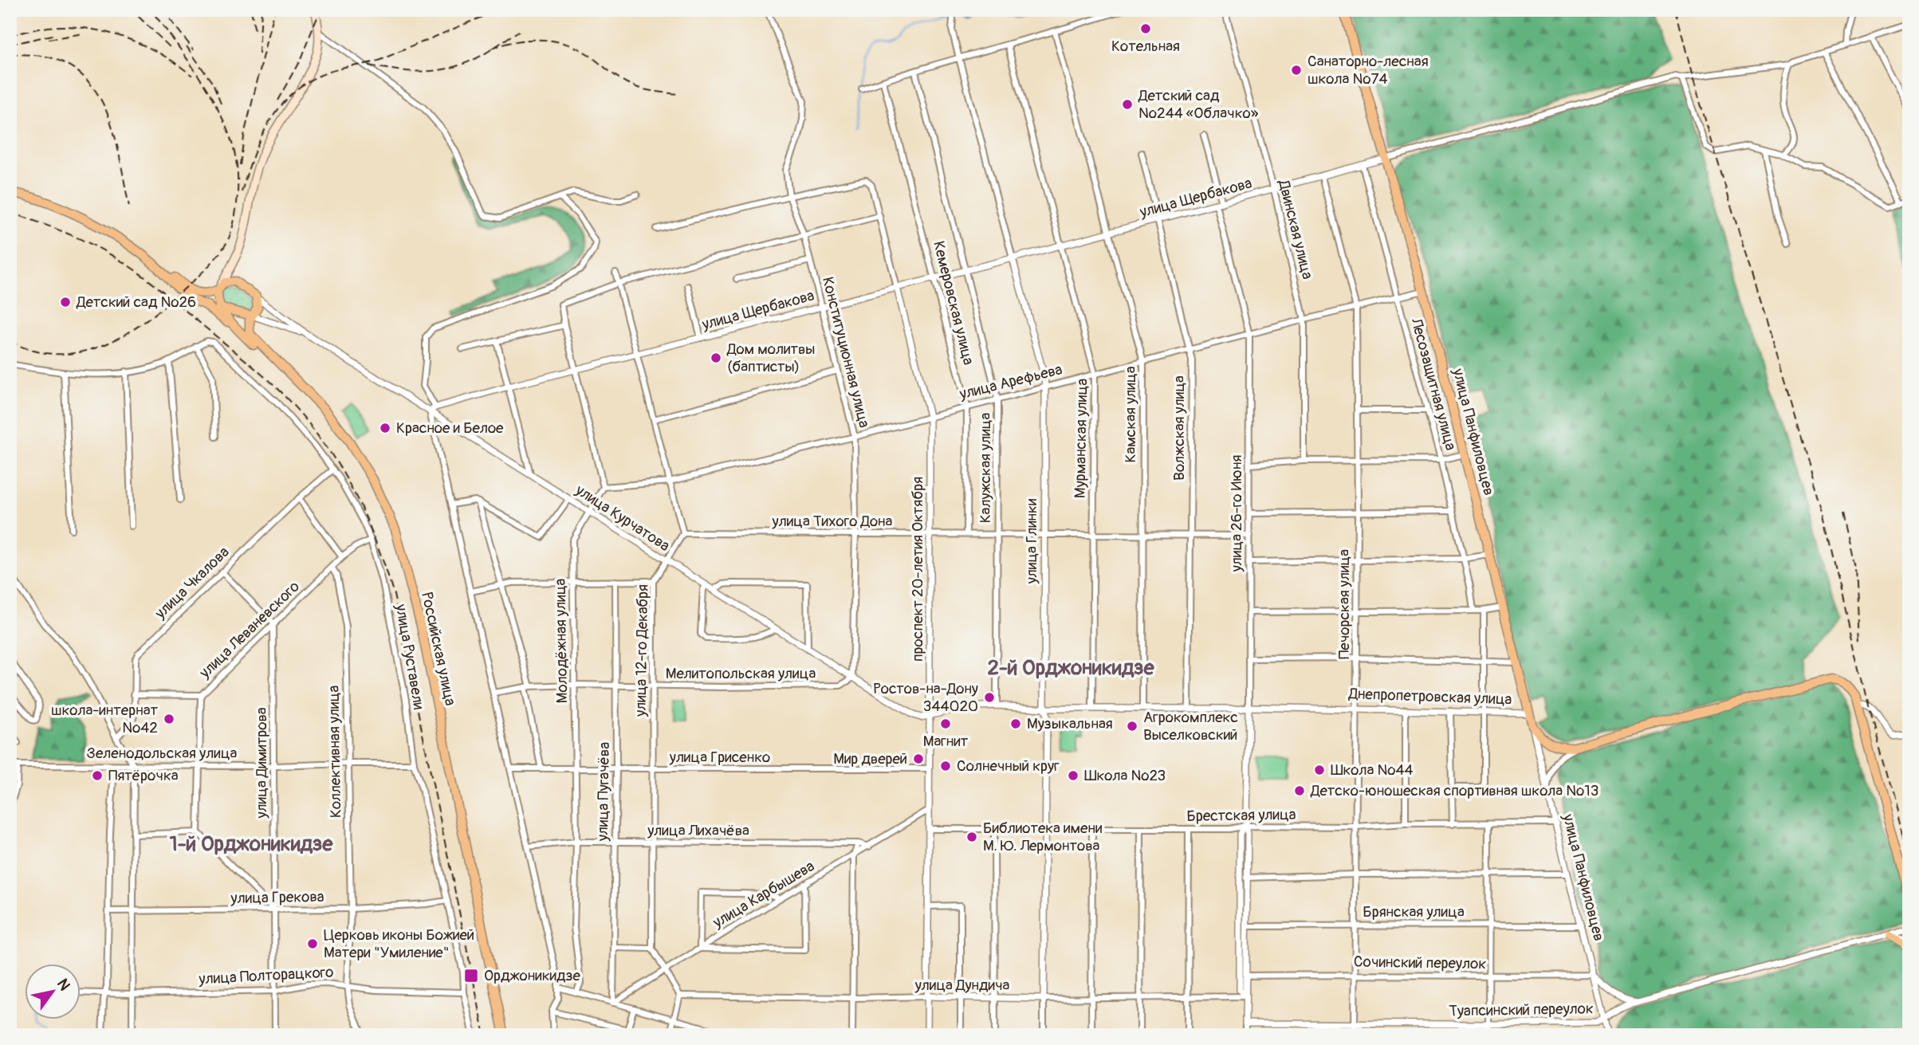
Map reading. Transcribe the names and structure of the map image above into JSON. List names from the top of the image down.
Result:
{
  "streets": {
    "main road": ["улица Панфиловцев", "Российская улица", "Днепропетровская улица"],
    "street": [
      "улица Щербакова",
      "Двинская улица",
      "Кемеровская улица",
      "Конституционная улица",
      "улица Арефьева",
      "Лесозащитная улица",
      "Камская улица",
      "Волжская улица",
      "Мурманская улица",
      "Калужская улица",
      "улица 26-го Июня",
      "улица Курчатова",
      "улица Тихого Дона",
      "улица Глинки",
      "проспект 20-летия Октября",
      "улица Чкалова",
      "Печорская улица",
      "улица Леваневского",
      "Молодёжная улица",
      "улица 12-го Декабря",
      "улица Руставели",
      "Мелитопольская улица",
      "Коллективная улица",
      "Зеленодольская улица",
      "улица Грисенко",
      "улица Димитрова",
      "улица Пугачёва",
      "Брестская улица",
      "улица Лихачёва",
      "улица Карбышева",
      "улица Грекова",
      "Брянская улица",
      "Сочинский переулок",
      "улица Полторацкого",
      "улица Дундича",
      "Туапсинский переулок"
    ]
  },
  "crossings": [
    ["улица Щербакова", "Двинская улица"],
    ["улица Щербакова", "Кемеровская улица"],
    ["улица Щербакова", "Конституционная улица"],
    ["улица Щербакова", "Лесозащитная улица"],
    ["улица Щербакова", "Камская улица"],
    ["улица Щербакова", "Волжская улица"],
    ["улица Щербакова", "улица Панфиловцев"],
    ["улица Щербакова", "Мурманская улица"],
    ["улица Щербакова", "Калужская улица"],
    ["улица Щербакова", "улица 26-го Июня"],
    ["улица Щербакова", "улица Курчатова"],
    ["улица Щербакова", "улица Глинки"],
    ["улица Щербакова", "проспект 20-летия Октября"],
    ["улица Щербакова", "Печорская улица"],
    ["Двинская улица", "улица Арефьева"],
    ["Кемеровская улица", "улица Арефьева"],
    ["Кемеровская улица", "улица Тихого Дона"],
    ["Конституционная улица", "улица Арефьева"],
    ["Конституционная улица", "улица Курчатова"],
    ["Конституционная улица", "улица Тихого Дона"],
    ["Конституционная улица", "проспект 20-летия Октября"],
    ["Конституционная улица", "Мелитопольская улица"],
    ["улица Арефьева", "Лесозащитная улица"],
    ["улица Арефьева", "Камская улица"],
    ["улица Арефьева", "Волжская улица"],
    ["улица Арефьева", "улица Панфиловцев"],
    ["улица Арефьева", "Мурманская улица"],
    ["улица Арефьева", "Калужская улица"],
    ["улица Арефьева", "улица 26-го Июня"],
    ["улица Арефьева", "улица Глинки"],
    ["улица Арефьева", "проспект 20-летия Октября"],
    ["улица Арефьева", "Печорская улица"],
    ["улица Арефьева", "Молодёжная улица"],
    ["Камская улица", "улица Тихого Дона"],
    ["Камская улица", "Днепропетровская улица"],
    ["Волжская улица", "улица Тихого Дона"],
    ["Волжская улица", "Днепропетровская улица"],
    ["улица Панфиловцев", "Днепропетровская улица"],
    ["улица Панфиловцев", "Брестская улица"],
    ["улица Панфиловцев", "Брянская улица"],
    ["улица Панфиловцев", "Сочинский переулок"],
    ["улица Панфиловцев", "Туапсинский переулок"],
    ["Мурманская улица", "улица Тихого Дона"],
    ["Мурманская улица", "Днепропетровская улица"],
    ["Калужская улица", "улица Тихого Дона"],
    ["Калужская улица", "Днепропетровская улица"],
    ["улица 26-го Июня", "улица Тихого Дона"],
    ["улица 26-го Июня", "Днепропетровская улица"],
    ["улица 26-го Июня", "Брестская улица"],
    ["улица 26-го Июня", "Брянская улица"],
    ["улица 26-го Июня", "Сочинский переулок"],
    ["улица 26-го Июня", "улица Дундича"],
    ["улица 26-го Июня", "Туапсинский переулок"],
    ["улица Курчатова", "проспект 20-летия Октября"],
    ["улица Курчатова", "Молодёжная улица"],
    ["улица Курчатова", "Российская улица"],
    ["улица Курчатова", "улица 12-го Декабря"],
    ["улица Курчатова", "Мелитопольская улица"],
    ["улица Курчатова", "Днепропетровская улица"],
    ["улица Тихого Дона", "улица Глинки"],
    ["улица Тихого Дона", "проспект 20-летия Октября"],
    ["улица Тихого Дона", "улица 12-го Декабря"],
    ["улица Глинки", "Днепропетровская улица"],
    ["улица Глинки", "Брестская улица"],
    ["улица Глинки", "улица Дундича"],
    ["проспект 20-летия Октября", "Днепропетровская улица"],
    ["проспект 20-летия Октября", "улица Грисенко"],
    ["проспект 20-летия Октября", "Брестская улица"],
    ["проспект 20-летия Октября", "улица Карбышева"],
    ["проспект 20-летия Октября", "улица Дундича"],
    ["улица Чкалова", "улица Руставели"],
    ["Печорская улица", "Днепропетровская улица"],
    ["Печорская улица", "Брестская улица"],
    ["Печорская улица", "Брянская улица"],
    ["Печорская улица", "Сочинский переулок"],
    ["Печорская улица", "Туапсинский переулок"],
    ["улица Леваневского", "улица Руставели"],
    ["улица Леваневского", "Коллективная улица"],
    ["улица Леваневского", "Зеленодольская улица"],
    ["улица Леваневского", "улица Димитрова"],
    ["Молодёжная улица", "Мелитопольская улица"],
    ["Молодёжная улица", "улица Грисенко"],
    ["Молодёжная улица", "улица Лихачёва"],
    ["улица 12-го Декабря", "Мелитопольская улица"],
    ["улица 12-го Декабря", "улица Грисенко"],
    ["улица 12-го Декабря", "улица Лихачёва"],
    ["улица 12-го Декабря", "улица Карбышева"],
    ["улица 12-го Декабря", "улица Дундича"],
    ["улица Руставели", "Зеленодольская улица"],
    ["улица Руставели", "улица Грекова"],
    ["улица Руставели", "улица Полторацкого"],
    ["Мелитопольская улица", "улица Пугачёва"],
    ["Коллективная улица", "Зеленодольская улица"],
    ["Коллективная улица", "улица Грекова"],
    ["Коллективная улица", "улица Полторацкого"],
    ["Зеленодольская улица", "улица Димитрова"],
    ["улица Грисенко", "улица Пугачёва"],
    ["улица Димитрова", "улица Грекова"],
    ["улица Димитрова", "улица Полторацкого"],
    ["улица Пугачёва", "улица Лихачёва"],
    ["улица Пугачёва", "улица Карбышева"],
    ["улица Лихачёва", "улица Карбышева"]
  ],
  "districts": ["2-й Орджоникидзе", "1-й Орджоникидзе"],
  "places": {
    "other": [
      "Котельная",
      "Санаторно-лесная школа №74",
      "Детский сад №244 «Облачко»",
      "Детский сад №26",
      "Дом молитвы (баптисты)",
      "Красное и Белое",
      "Ростов-на-Дону 344020",
      "школа-интернат №42",
      "Магнит",
      "Музыкальная",
      "Агрокомплекс Выселковский",
      "Мир дверей",
      "Солнечный круг",
      "Школа №44",
      "Пятёрочка",
      "Школа №23",
      "Детско-юношеская спортивная школа №13",
      "Библиотека имени М. Ю. Лермонтова",
      "Церковь иконы Божией Матери \"Умиление\""
    ],
    "transit": ["Орджоникидзе"]
  },
  "north": "top right"
}
